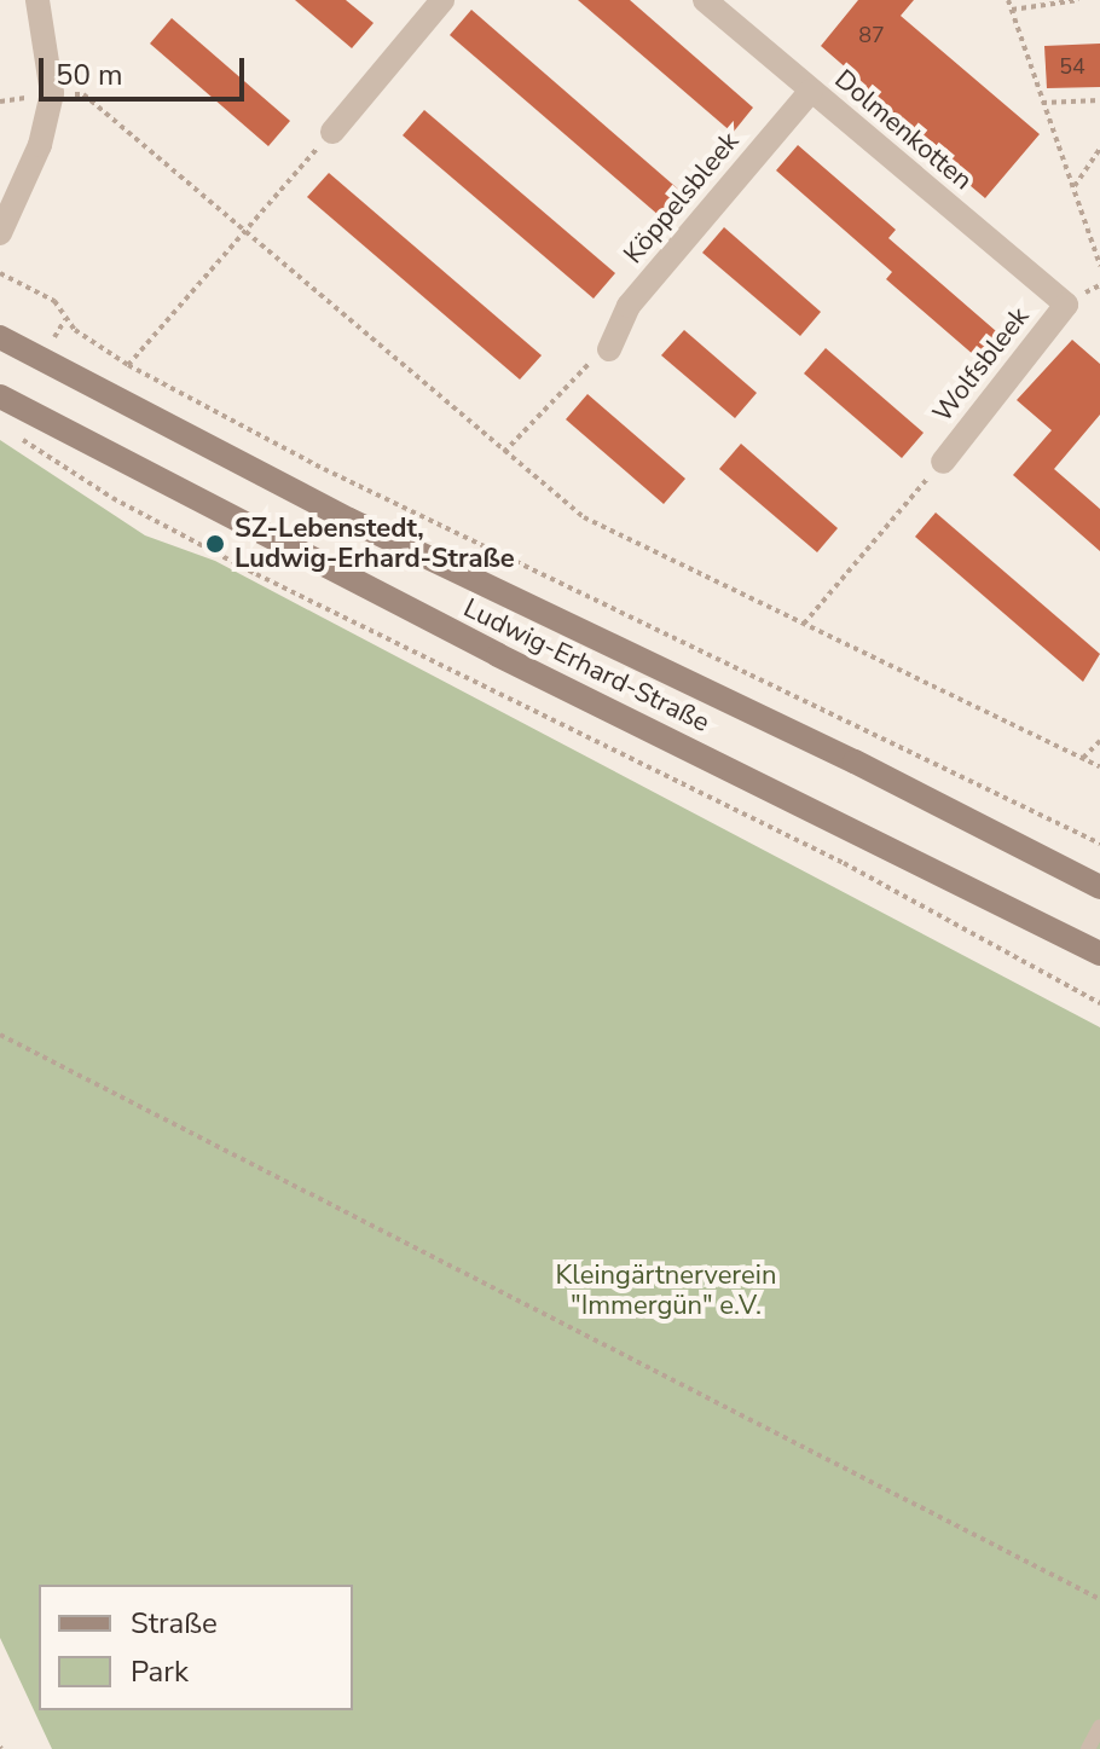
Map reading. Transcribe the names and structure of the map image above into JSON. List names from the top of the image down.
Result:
{
  "streets": {
    "main road": ["Ludwig-Erhard-Straße"],
    "street": ["Dolmenkotten", "Köppelsbleek", "Wolfsbleek"]
  },
  "crossings": [
    ["Dolmenkotten", "Köppelsbleek"],
    ["Dolmenkotten", "Wolfsbleek"]
  ],
  "parks": ["Kleingärtnerverein \"Immergün\" e.V."],
  "places": ["SZ-Lebenstedt, Ludwig-Erhard-Straße"],
  "house_numbers": ["87", "54"],
  "legend": ["Straße", "Park"],
  "scale_bar": "50 m"
}
